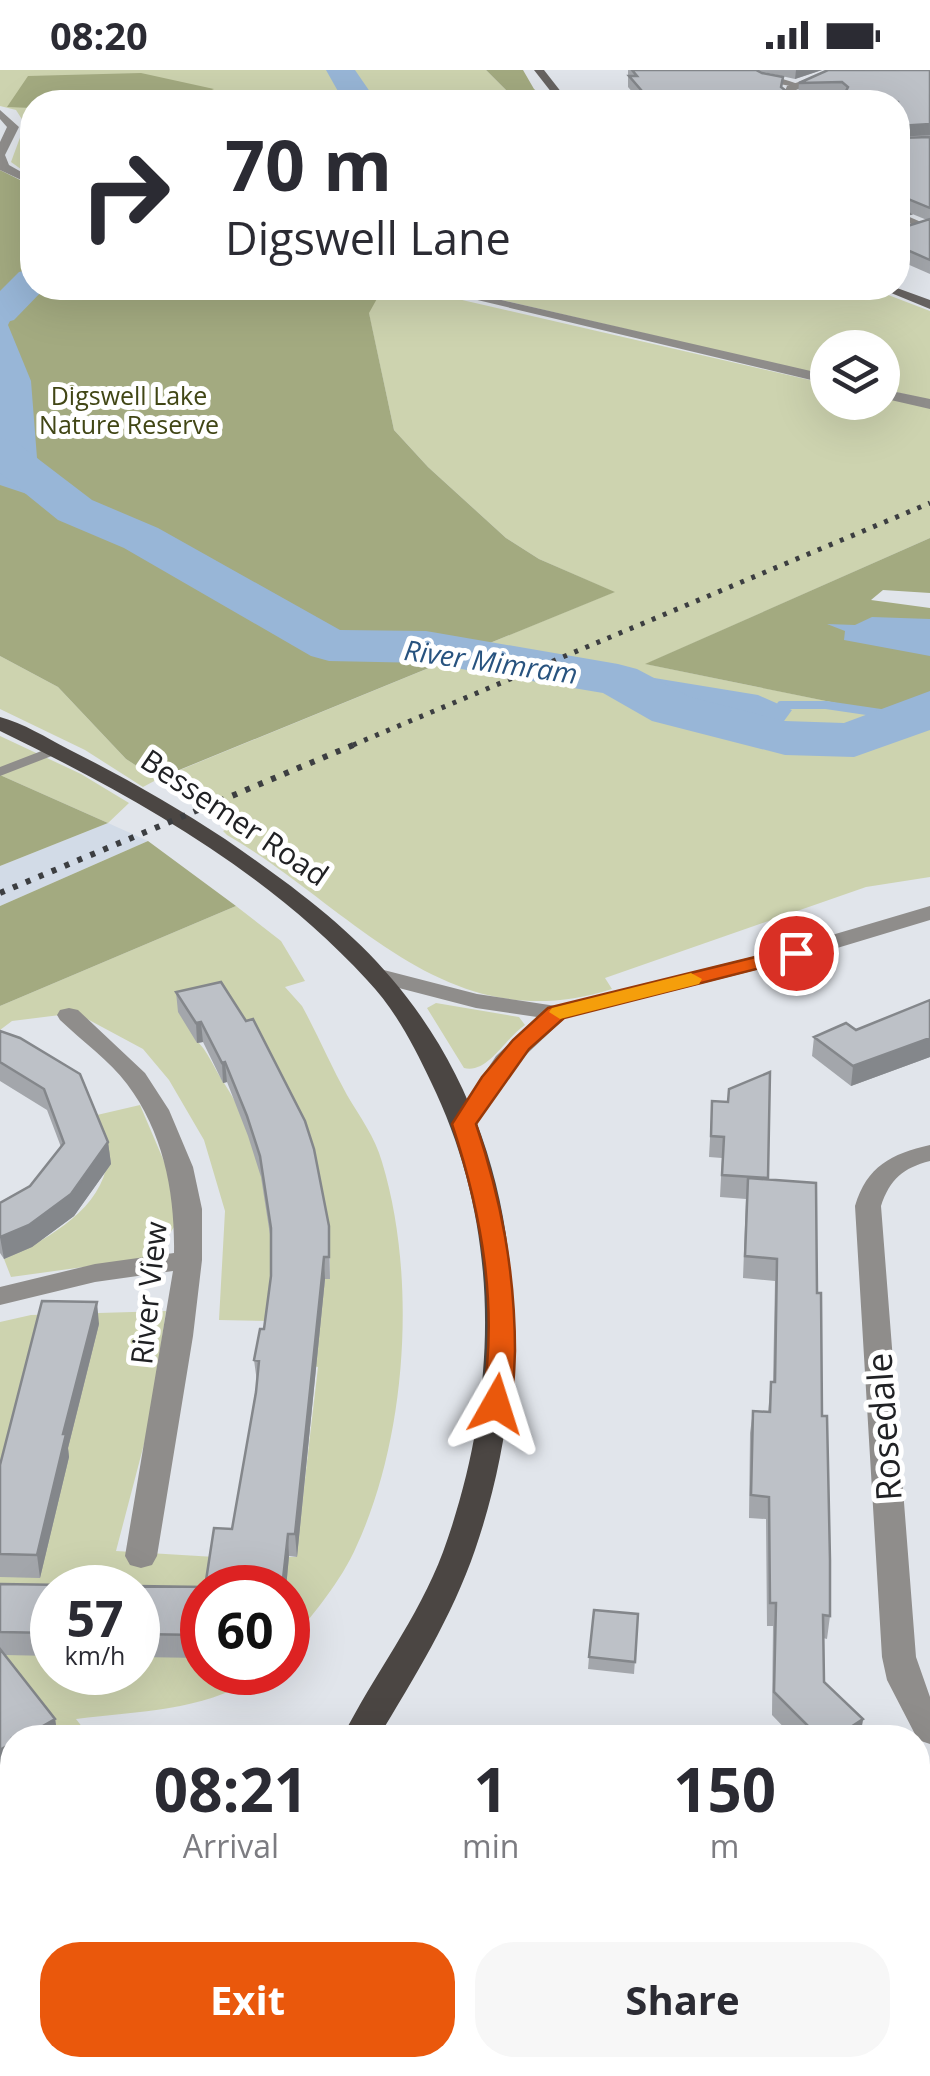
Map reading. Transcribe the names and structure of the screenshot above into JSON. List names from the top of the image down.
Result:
{
  "streets": {
    "main road": ["Bessemer Road"],
    "street": ["River View", "Rosedale"]
  },
  "water": ["River Mimram"],
  "parks": ["Digswell Lake Nature Reserve"],
  "page": {
    "status": "08:20",
    "turn": ["70 m", "Digswell Lane"],
    "speed": "57 km/h",
    "limit": "60",
    "eta": [
      "08:21",
      "Arrival",
      "1",
      "min",
      "150",
      "m"
    ],
    "buttons": ["Exit", "Share"]
  }
}
